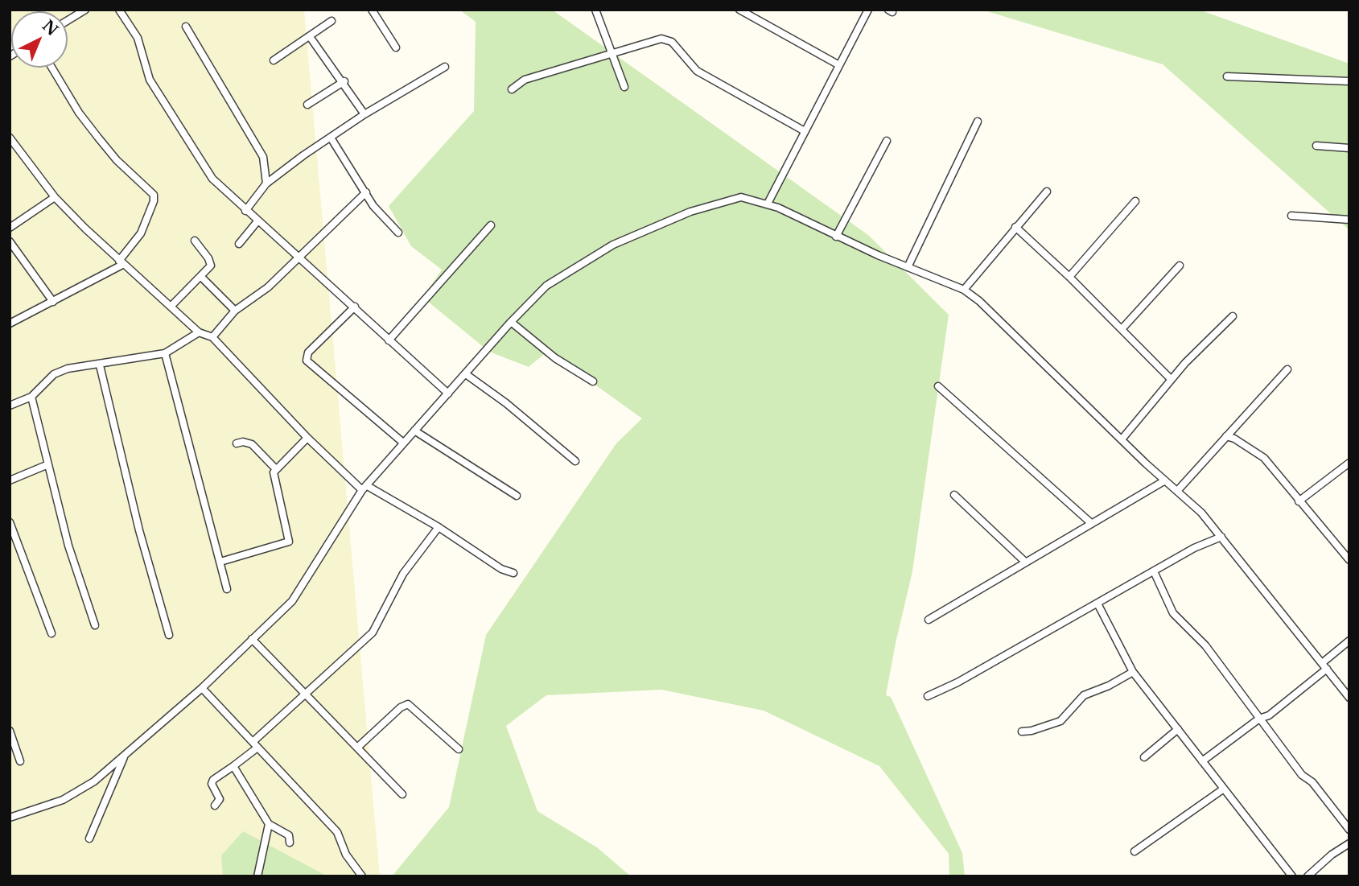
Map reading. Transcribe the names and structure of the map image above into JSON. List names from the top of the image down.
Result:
{
  "north": "top right"
}
